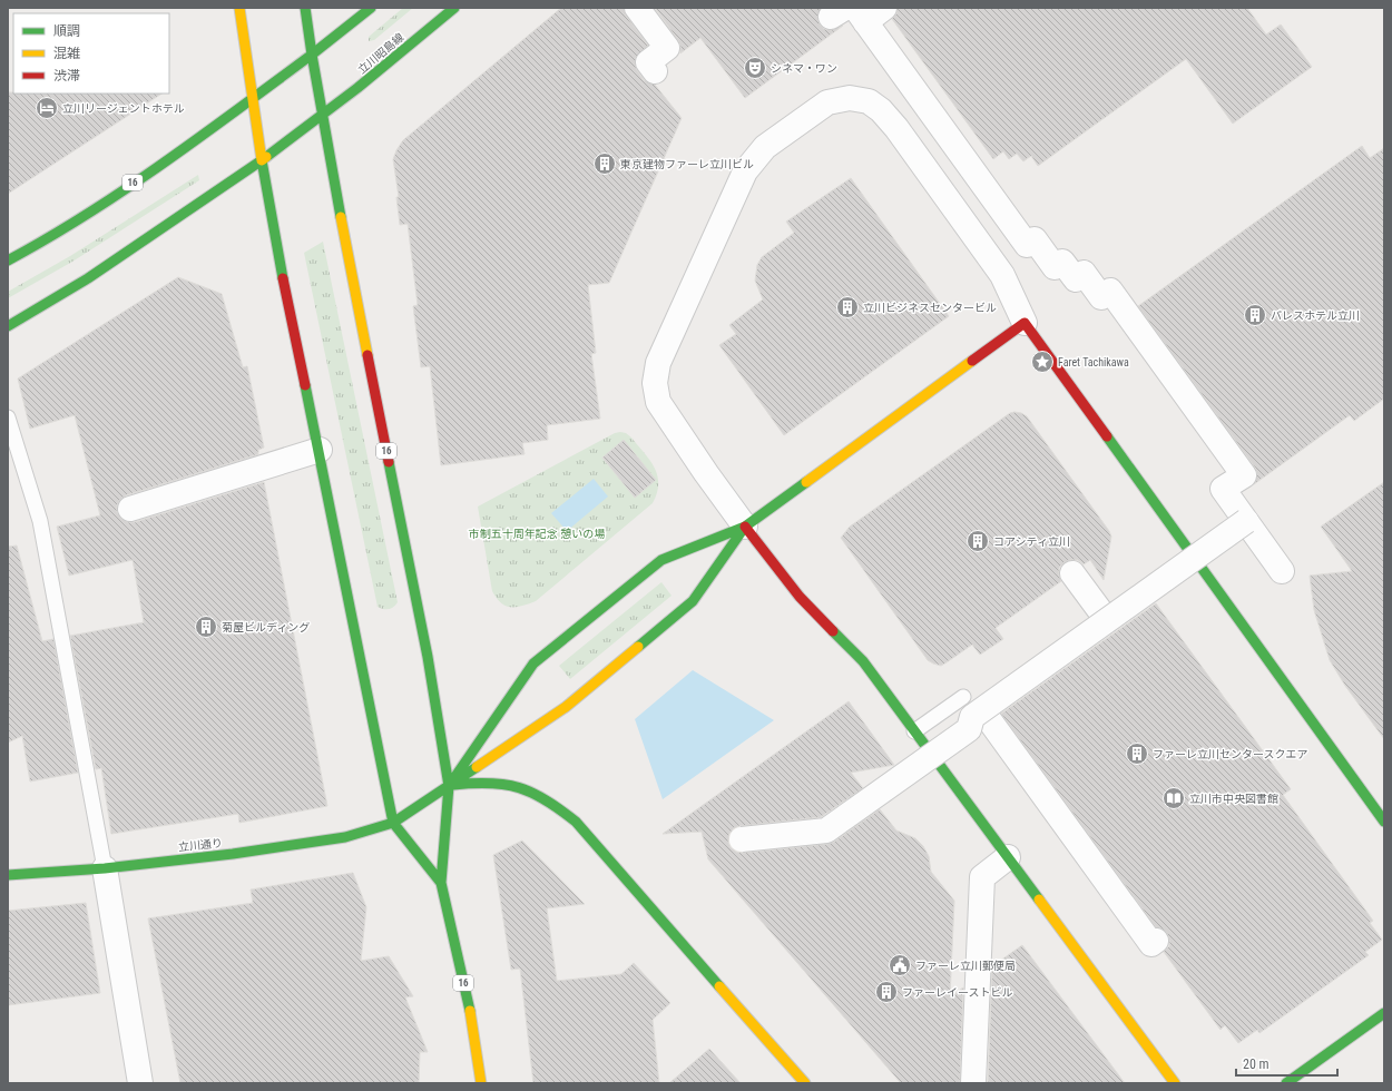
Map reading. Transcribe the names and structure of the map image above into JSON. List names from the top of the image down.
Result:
{
  "streets": {
    "street": ["立川昭島線", "16", "立川通り"]
  },
  "crossings": [
    ["立川昭島線", "16"],
    ["16", "立川通り"]
  ],
  "parks": ["市制五十周年記念 憩いの場"],
  "places": {
    "theatre": ["シネマ・ワン"],
    "hotel": ["立川リージェントホテル"],
    "building": [
      "東京建物ファーレ立川ビル",
      "立川ビジネスセンタービル",
      "パレスホテル立川",
      "コアシティ立川",
      "菊屋ビルディング",
      "ファーレ立川センタースクエア",
      "ファーレイーストビル"
    ],
    "place": ["Faret Tachikawa"],
    "library": ["立川市中央図書館"],
    "public building": ["ファーレ立川郵便局"]
  },
  "legend": ["順調", "混雑", "渋滞"],
  "scale_bar": "20 m"
}
